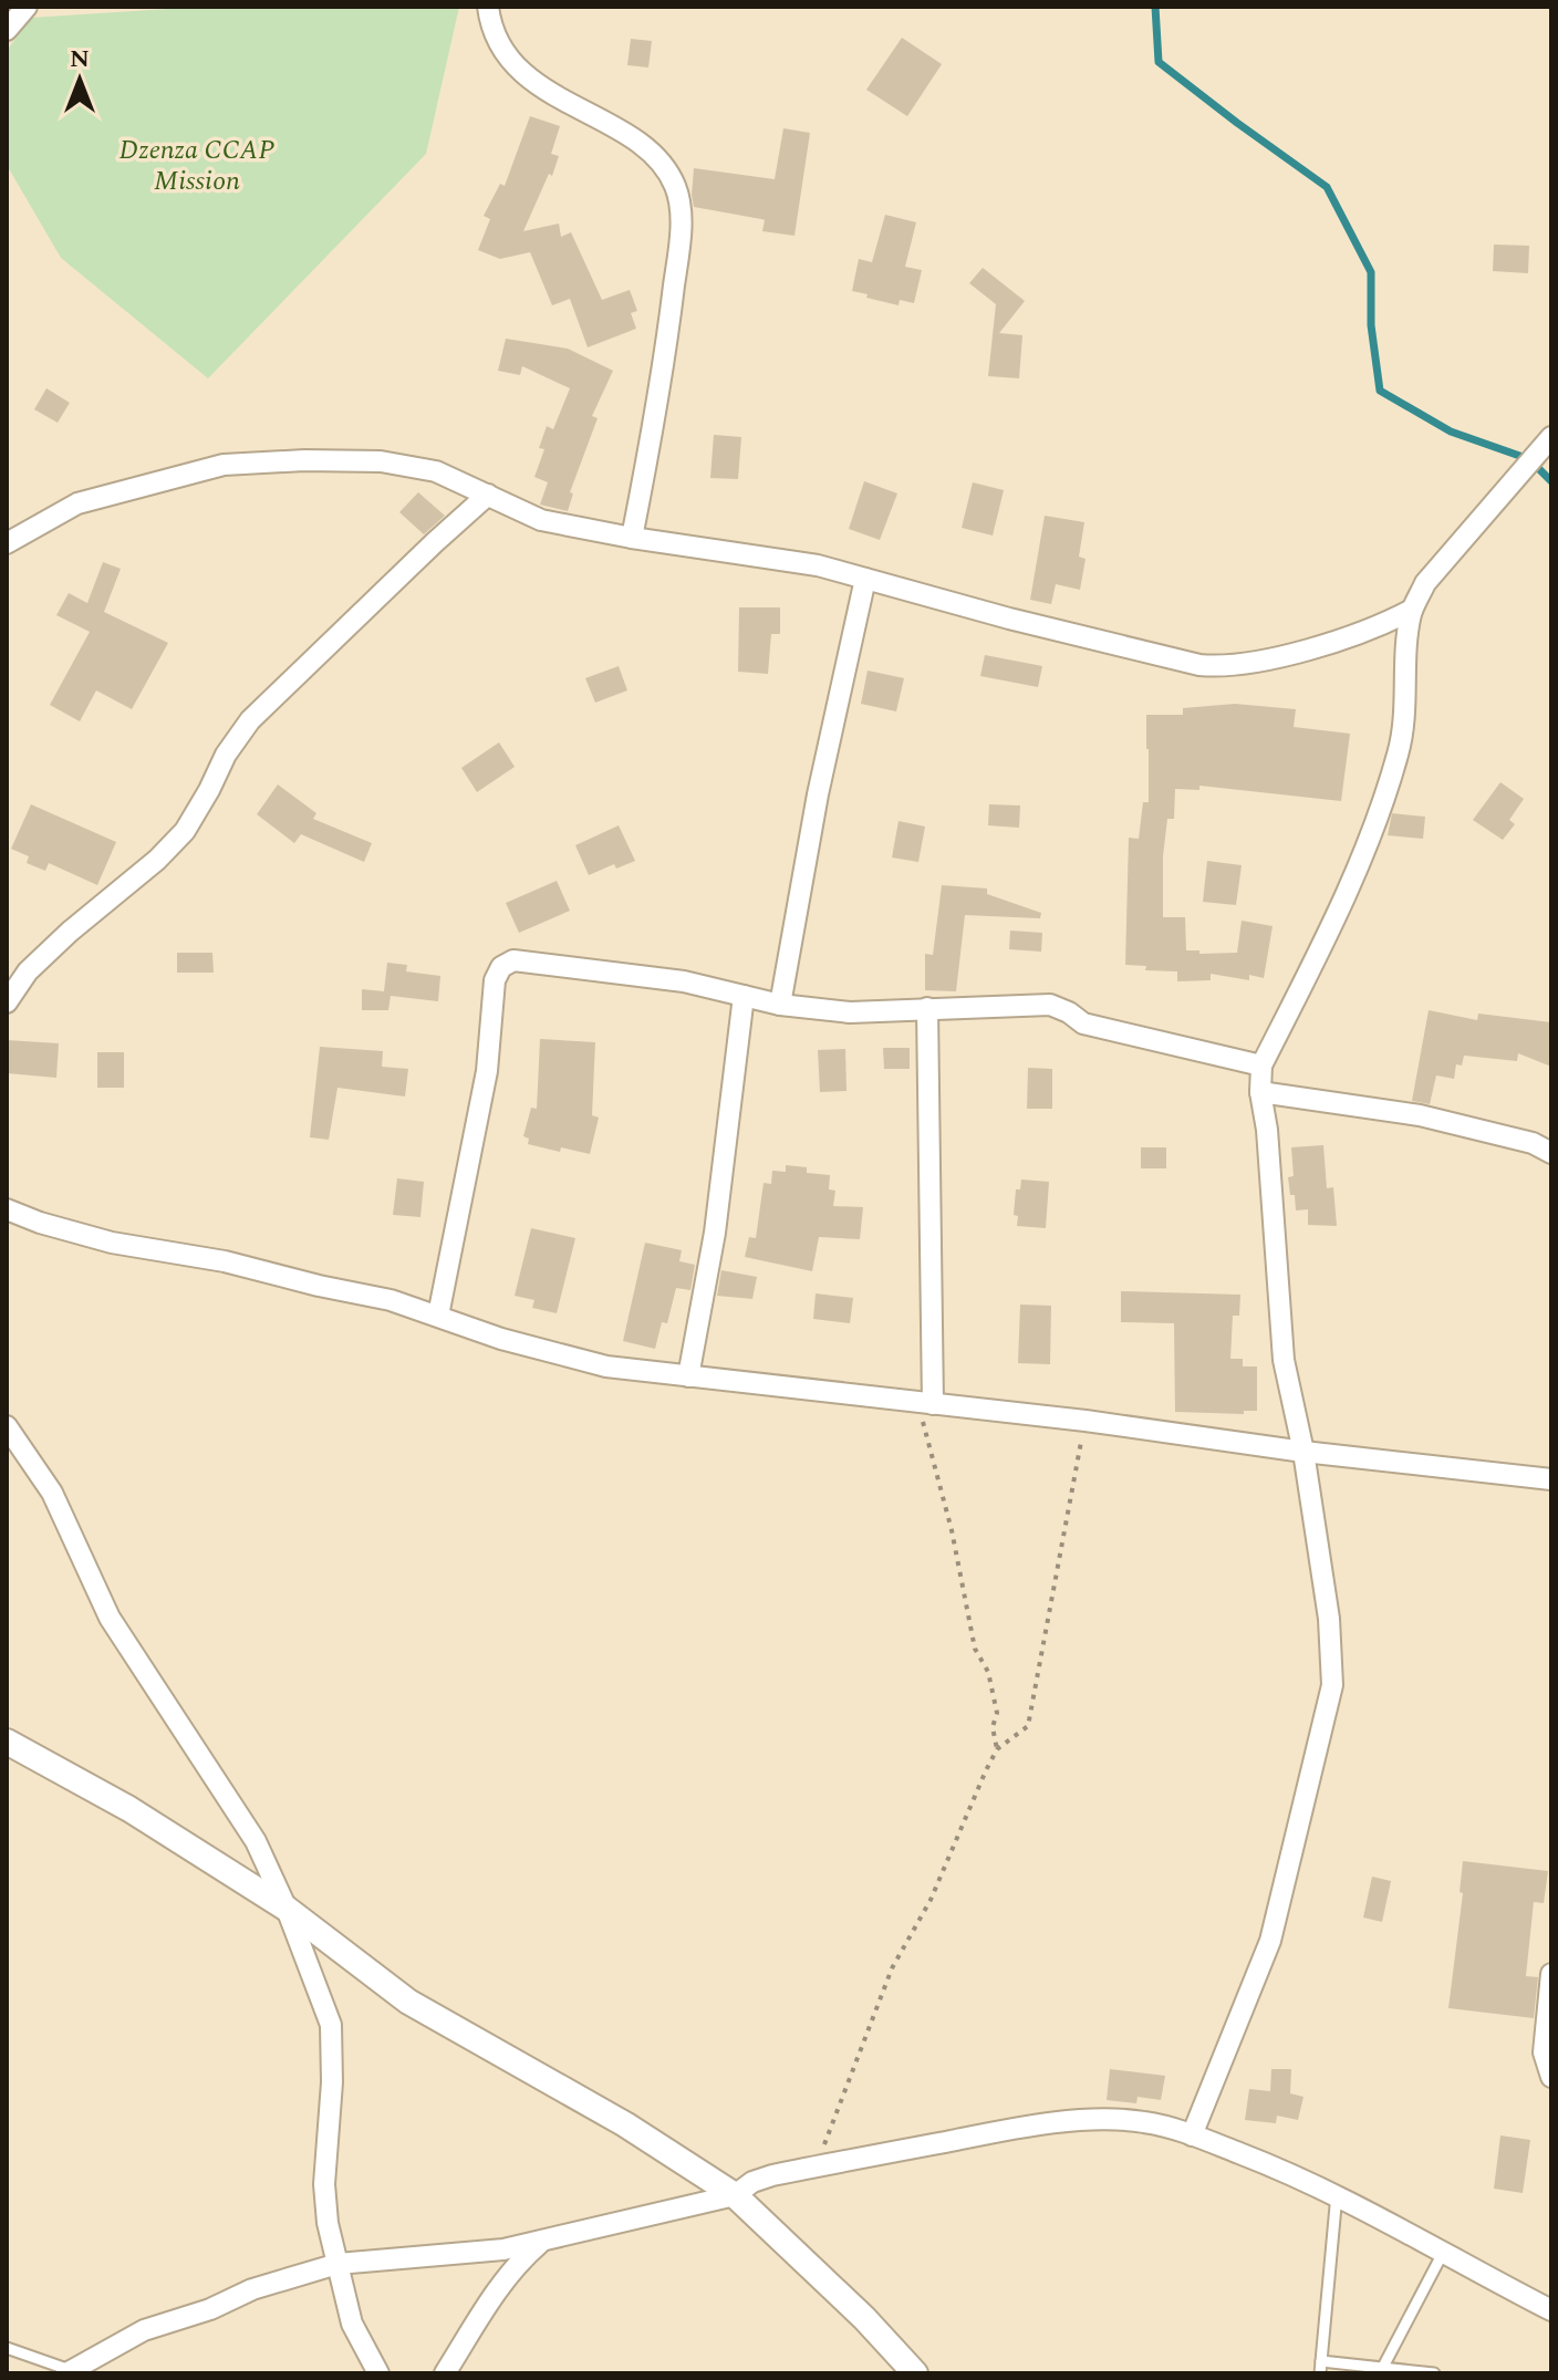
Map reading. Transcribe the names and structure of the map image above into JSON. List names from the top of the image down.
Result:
{
  "parks": ["Dzenza CCAP Mission"],
  "north": "top"
}
